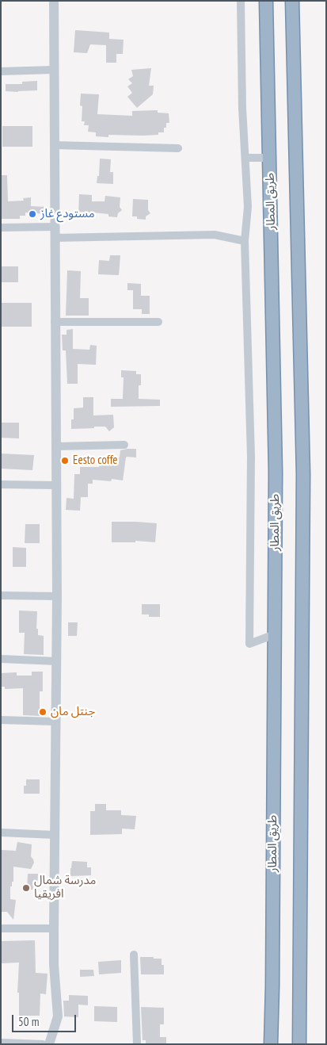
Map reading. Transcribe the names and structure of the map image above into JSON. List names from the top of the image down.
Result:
{
  "streets": {
    "highway": ["طريق المطار"]
  },
  "places": [
    "مستودع غاز",
    "Eesto coffe",
    "جنتل مان",
    "مدرسة شمال افريقيا"
  ],
  "scale_bar": "50 m"
}
